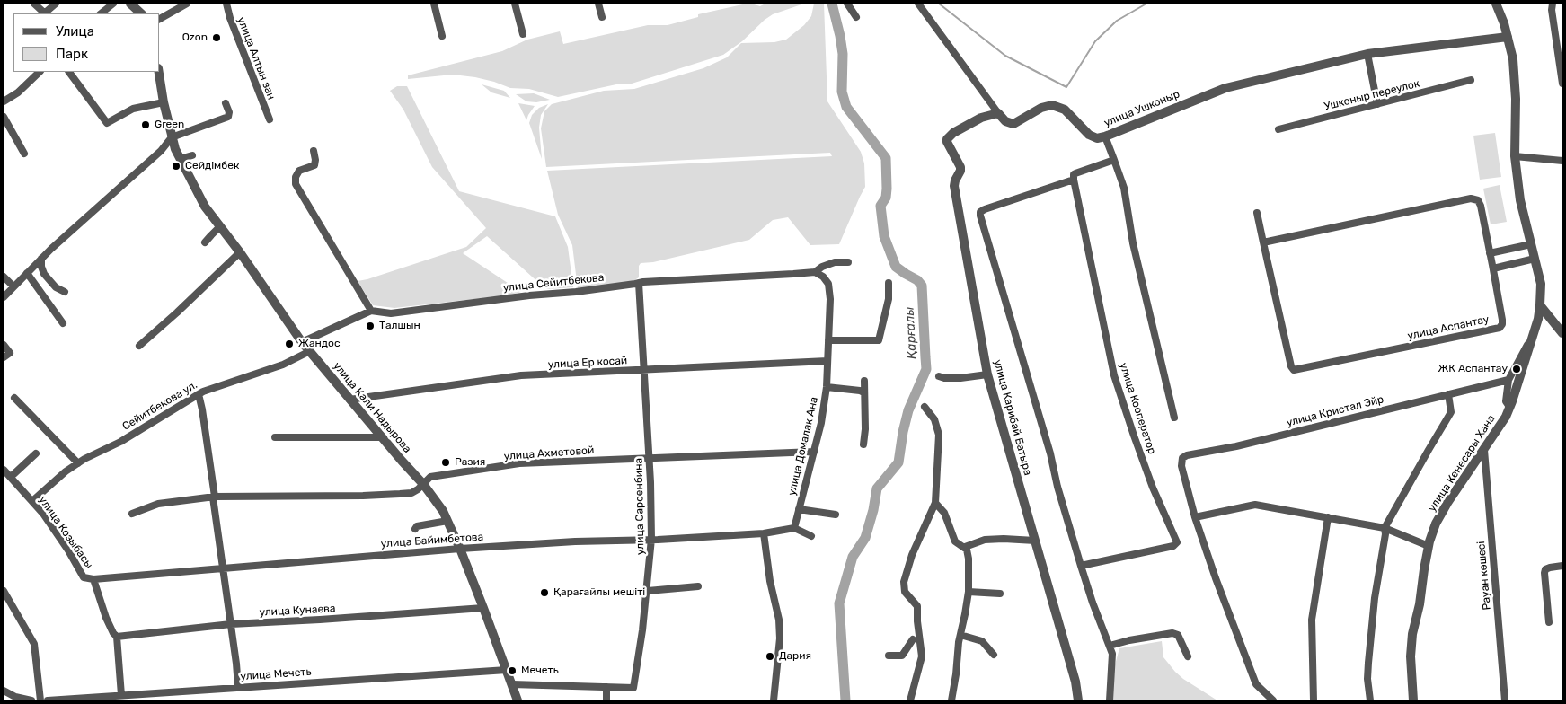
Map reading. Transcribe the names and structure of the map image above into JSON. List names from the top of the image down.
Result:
{
  "streets": {
    "street": [
      "улица Алтын зан",
      "Ушконыр переулок",
      "улица Ушконыр",
      "улица Сейитбекова",
      "улица Аспантау",
      "улица Ер косай",
      "Сейитбекова ул.",
      "улица Кали Надырова",
      "улица Кооператор",
      "улица Кристал Эйр",
      "улица Карибай Батыра",
      "улица Домалак Ана",
      "улица Ахметовой",
      "улица Кенесары Хана",
      "улица Сарсенбина",
      "улица Козыбасы",
      "улица Байимбетова",
      "Рауан көшесі",
      "улица Кунаева",
      "улица Мечеть"
    ]
  },
  "crossings": [
    ["улица Ушконыр", "улица Карибай Батыра"],
    ["улица Ушконыр", "улица Кенесары Хана"],
    ["улица Сейитбекова", "улица Домалак Ана"],
    ["улица Сейитбекова", "улица Сарсенбина"],
    ["улица Ер косай", "улица Кали Надырова"],
    ["улица Ер косай", "улица Домалак Ана"],
    ["улица Ер косай", "улица Сарсенбина"],
    ["Сейитбекова ул.", "улица Кали Надырова"],
    ["Сейитбекова ул.", "улица Козыбасы"],
    ["улица Кали Надырова", "улица Ахметовой"],
    ["улица Кали Надырова", "улица Сарсенбина"],
    ["улица Кали Надырова", "улица Байимбетова"],
    ["улица Кали Надырова", "улица Кунаева"],
    ["улица Кали Надырова", "улица Мечеть"],
    ["улица Домалак Ана", "улица Ахметовой"],
    ["улица Домалак Ана", "улица Байимбетова"],
    ["улица Ахметовой", "улица Сарсенбина"],
    ["улица Кенесары Хана", "Рауан көшесі"],
    ["улица Сарсенбина", "улица Байимбетова"],
    ["улица Козыбасы", "улица Байимбетова"],
    ["улица Козыбасы", "улица Кунаева"],
    ["улица Козыбасы", "улица Мечеть"]
  ],
  "water": ["Қарғалы"],
  "places": [
    "Ozon",
    "Green",
    "Сейдімбек",
    "Талшын",
    "Жандос",
    "ЖК Аспантау",
    "Разия",
    "Қарағайлы мешіті",
    "Дария",
    "Мечеть"
  ],
  "legend": ["Улица", "Парк"]
}
